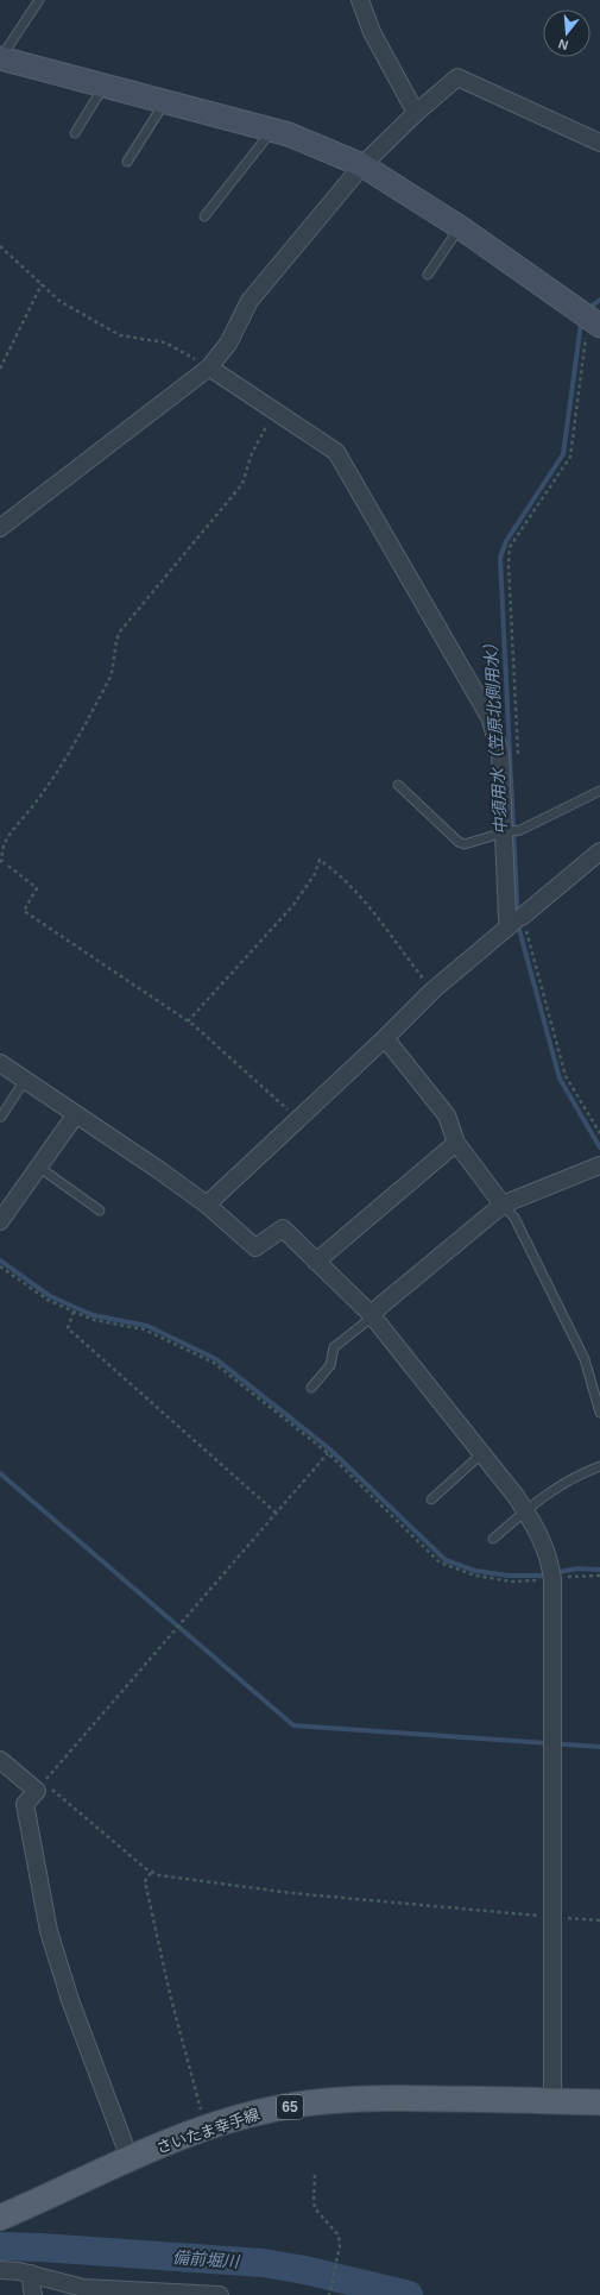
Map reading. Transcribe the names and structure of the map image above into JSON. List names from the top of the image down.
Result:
{
  "streets": {
    "main road": ["65", "さいたま幸手線"]
  },
  "water": ["中須用水（笠原北側用水）", "備前堀川"],
  "north": "bottom"
}
